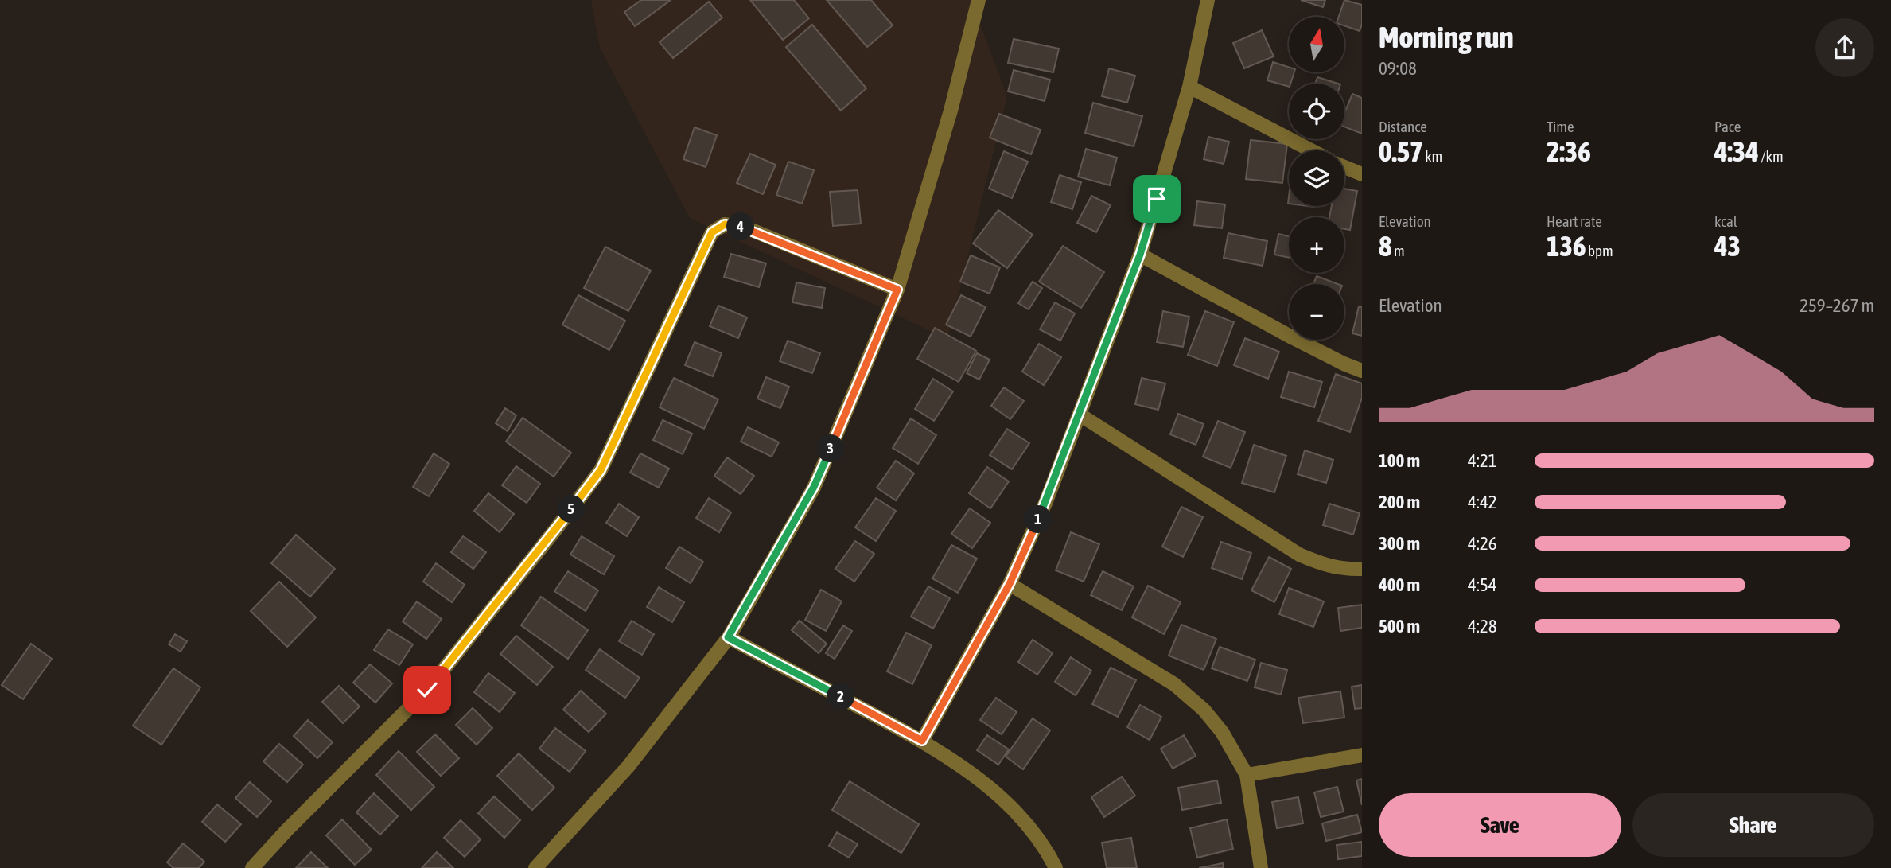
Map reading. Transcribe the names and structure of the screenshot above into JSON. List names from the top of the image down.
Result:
{
  "north": "top",
  "page": {
    "heading": ["Morning run", "09:08"],
    "map_buttons": ["+", "−"],
    "stats": [
      ["Distance", "0.57 km"],
      ["Time", "2:36"],
      ["Pace", "4:34 /km"],
      ["Elevation", "8 m"],
      ["Heart rate", "136 bpm"],
      ["kcal", "43"]
    ],
    "pins": [
      "4",
      "3",
      "5",
      "1",
      "2"
    ],
    "chart": ["Elevation", "259–267 m"],
    "list": [
      {
        "name": "100 m",
        "note": "4:21"
      },
      {
        "name": "200 m",
        "note": "4:42"
      },
      {
        "name": "300 m",
        "note": "4:26"
      },
      {
        "name": "400 m",
        "note": "4:54"
      },
      {
        "name": "500 m",
        "note": "4:28"
      }
    ],
    "buttons": ["Save", "Share"]
  }
}
